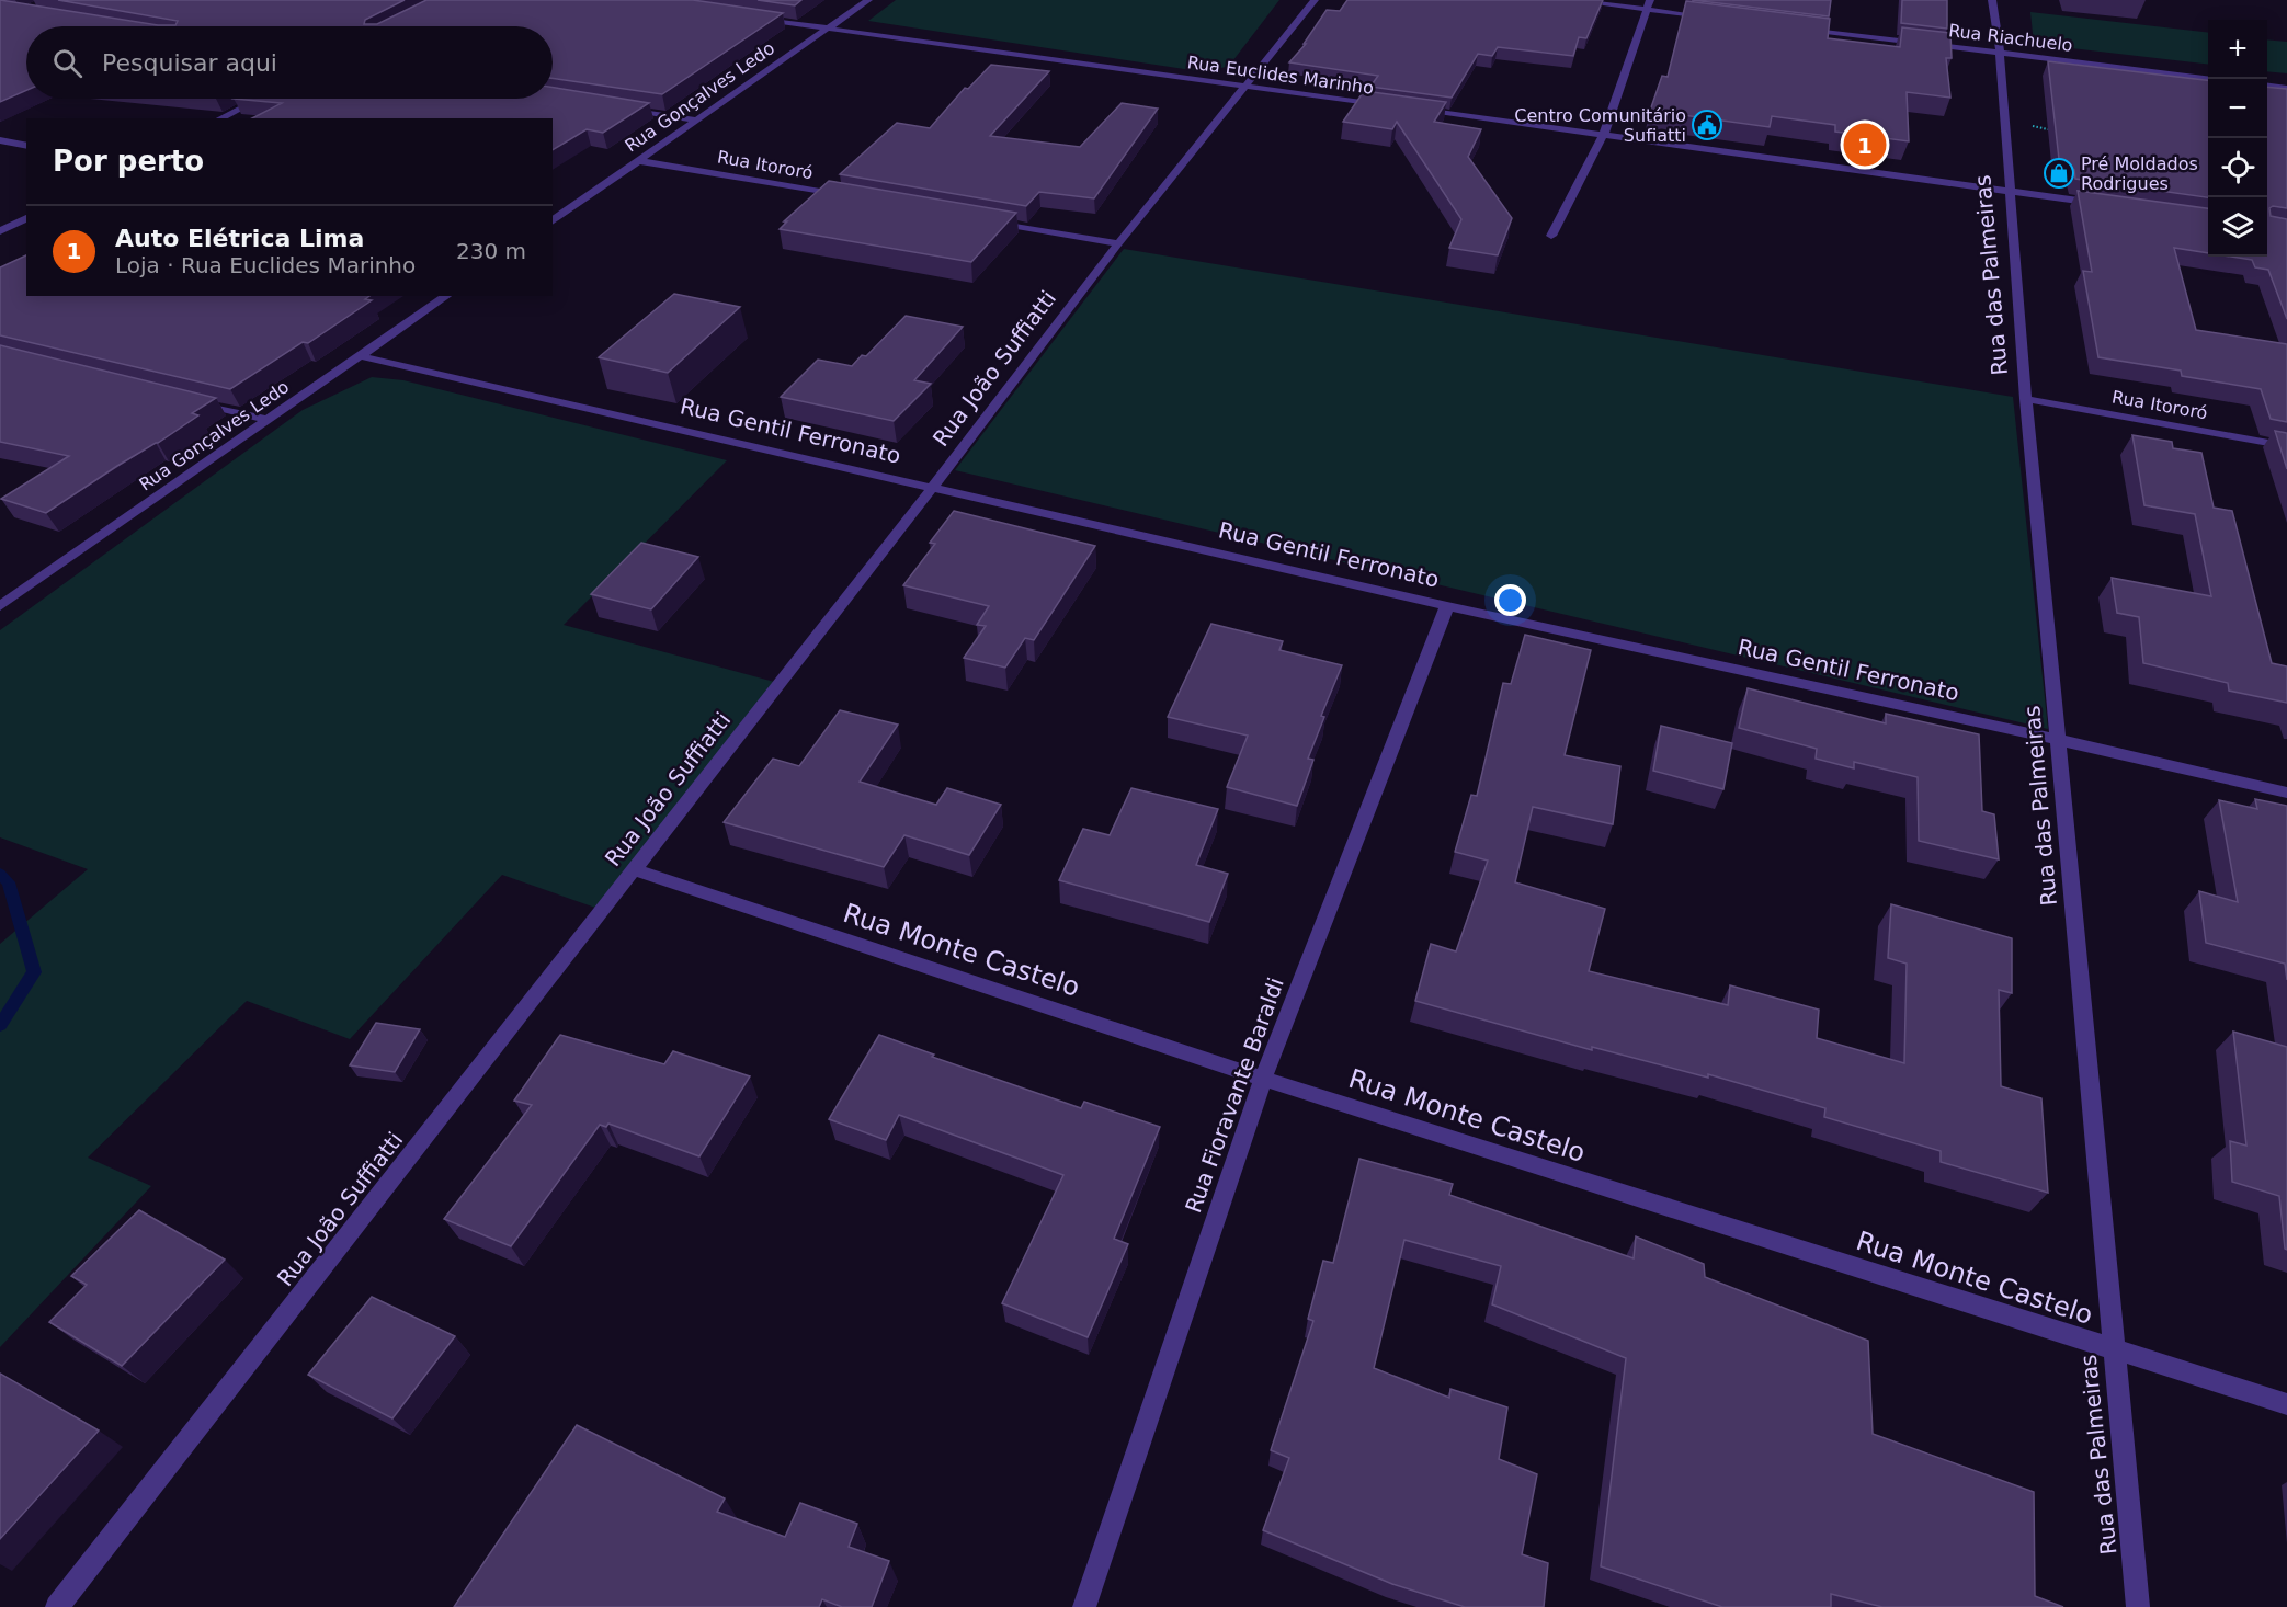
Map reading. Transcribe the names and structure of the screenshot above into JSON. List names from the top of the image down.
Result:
{
  "streets": {
    "street": [
      "Rua Riachuelo",
      "Rua Euclides Marinho",
      "Rua Gonçalves Ledo",
      "Rua Itororó",
      "Rua das Palmeiras",
      "Rua João Suffiatti",
      "Rua Gentil Ferronato",
      "Rua Monte Castelo",
      "Rua Fioravante Baraldi"
    ]
  },
  "crossings": [
    ["Rua Riachuelo", "Rua das Palmeiras"],
    ["Rua Euclides Marinho", "Rua Gonçalves Ledo"],
    ["Rua Euclides Marinho", "Rua João Suffiatti"],
    ["Rua Gonçalves Ledo", "Rua Itororó"],
    ["Rua Gonçalves Ledo", "Rua Gentil Ferronato"],
    ["Rua Itororó", "Rua das Palmeiras"],
    ["Rua das Palmeiras", "Rua Gentil Ferronato"],
    ["Rua das Palmeiras", "Rua Monte Castelo"],
    ["Rua João Suffiatti", "Rua Gentil Ferronato"],
    ["Rua João Suffiatti", "Rua Monte Castelo"],
    ["Rua Gentil Ferronato", "Rua Fioravante Baraldi"],
    ["Rua Monte Castelo", "Rua Fioravante Baraldi"]
  ],
  "places": {
    "public building": ["Centro Comunitário Sufiatti"],
    "shop": ["Pré Moldados Rodrigues"]
  },
  "page": {
    "map_buttons": ["+", "−"],
    "search": "Pesquisar aqui",
    "heading": "Por perto",
    "pins": "1",
    "list": [
      {
        "mark": "1",
        "name": "Auto Elétrica Lima",
        "note": "Loja · Rua Euclides Marinho",
        "value": "230 m"
      }
    ]
  }
}
